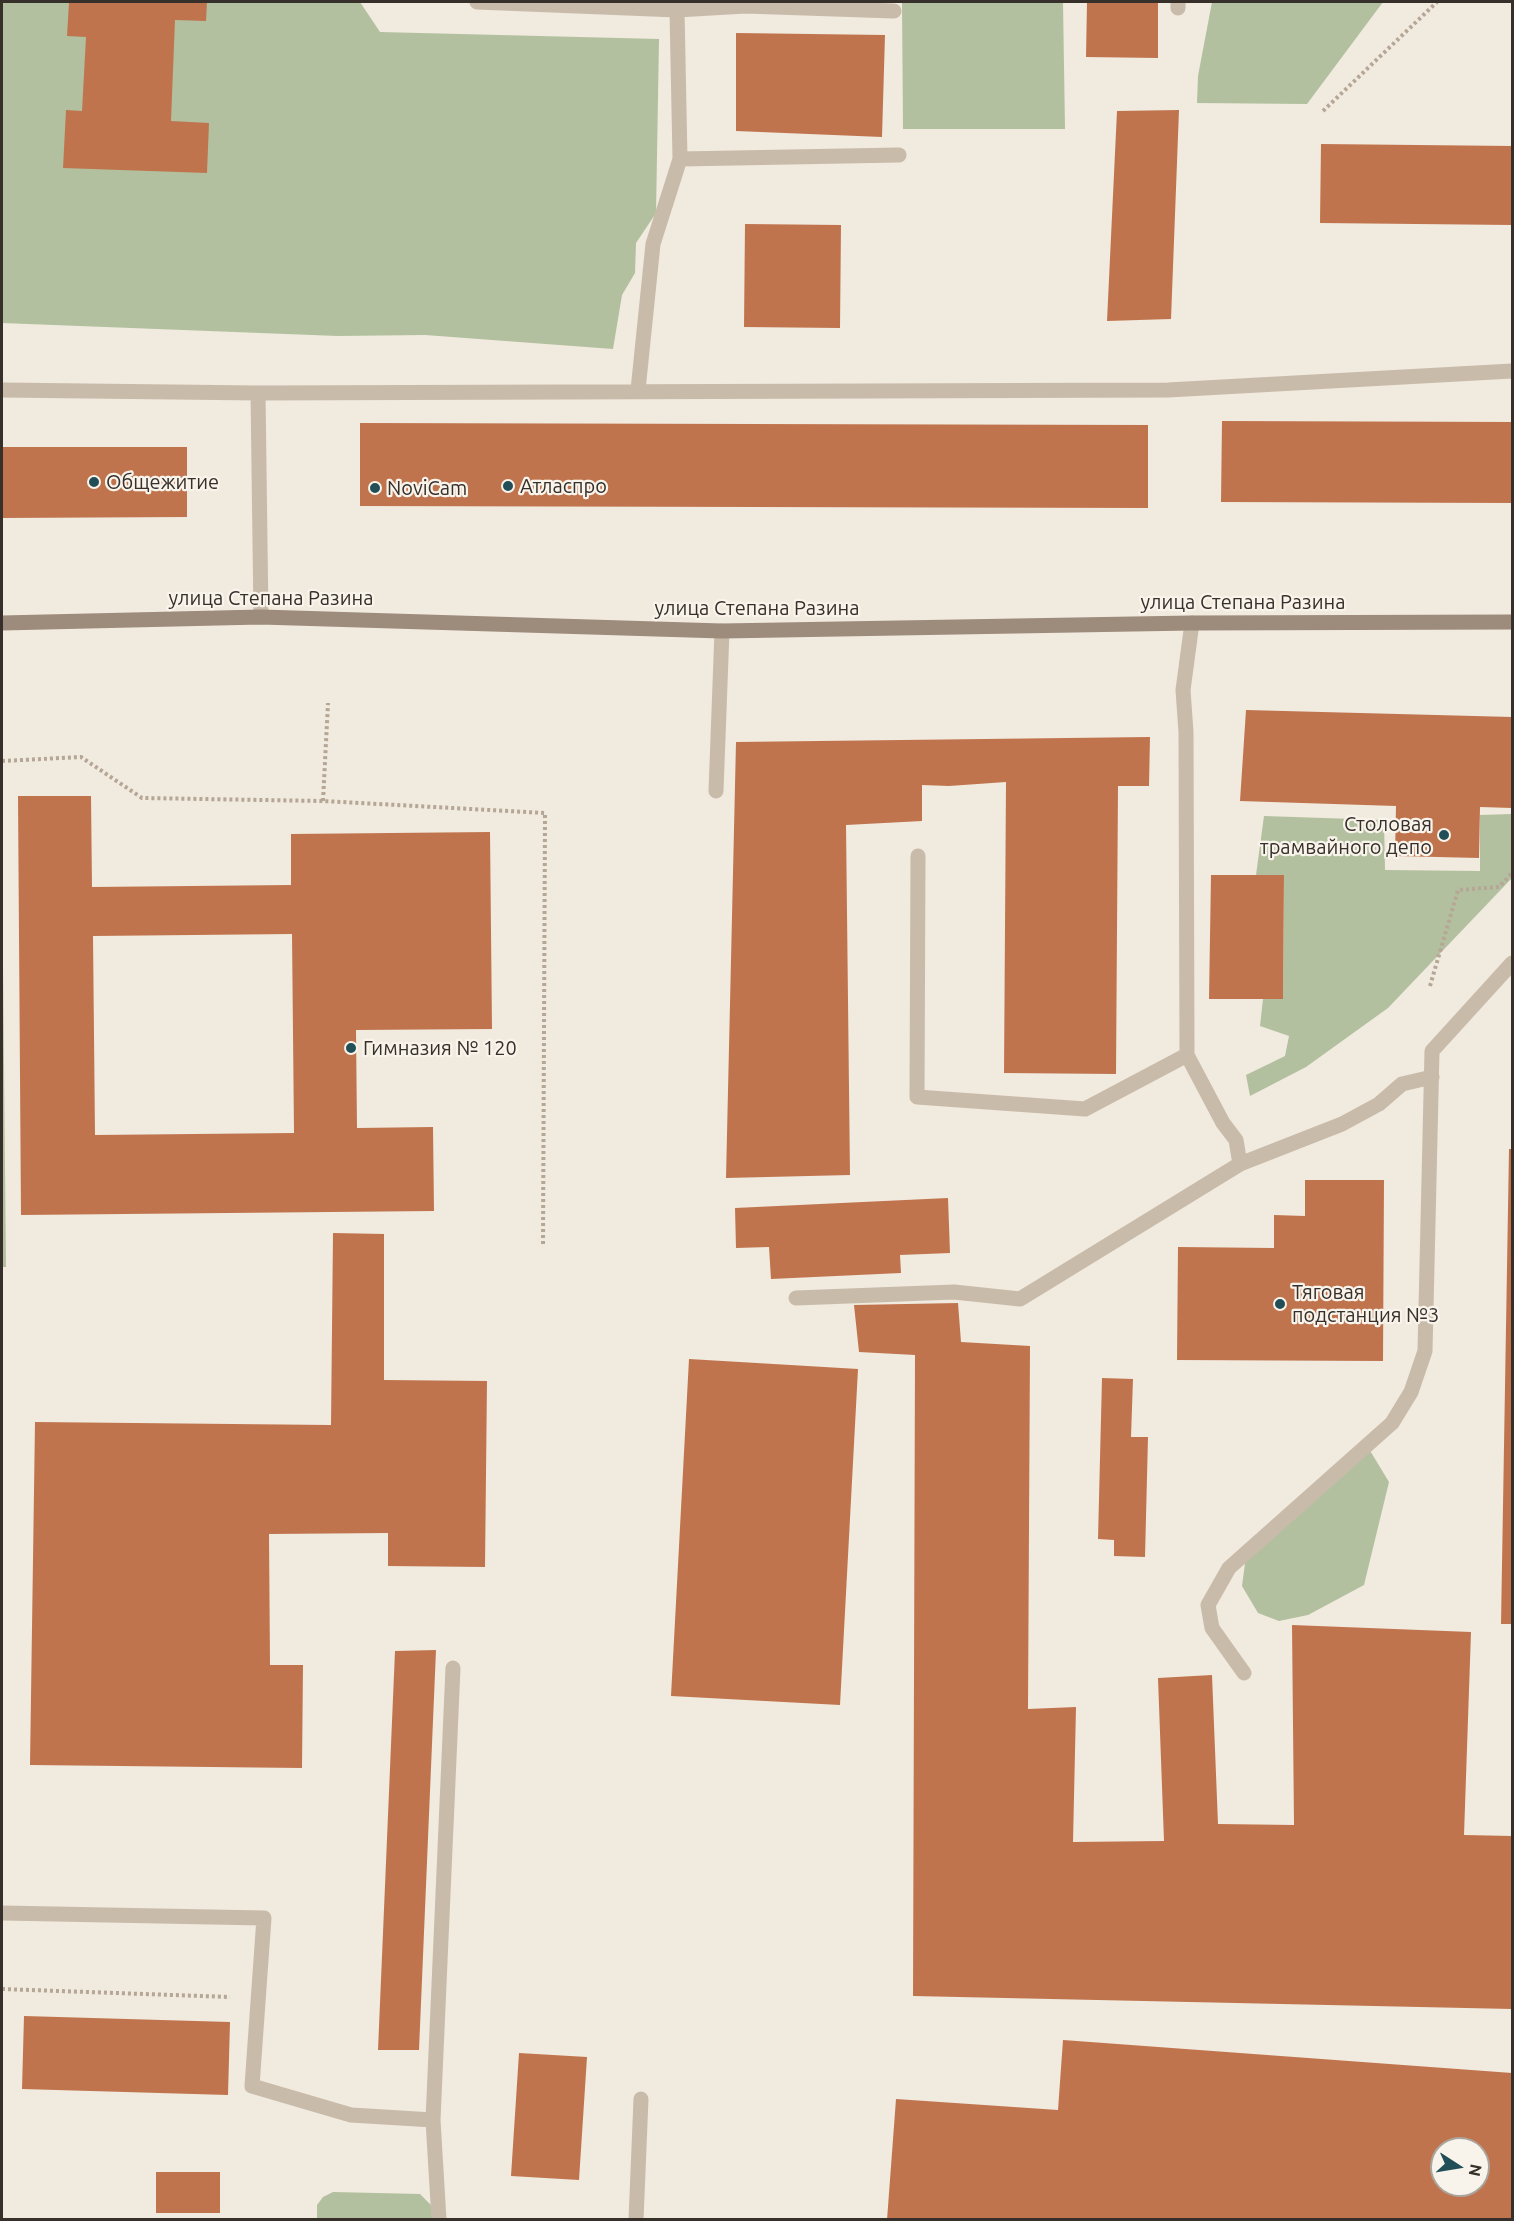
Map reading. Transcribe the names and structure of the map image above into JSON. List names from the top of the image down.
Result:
{
  "streets": {
    "street": ["улица Степана Разина"]
  },
  "places": [
    "Общежитие",
    "Атласпро",
    "NoviСam",
    "Столовая трамвайного депо",
    "Гимназия № 120",
    "Тяговая подстанция №3"
  ],
  "north": "right"
}
